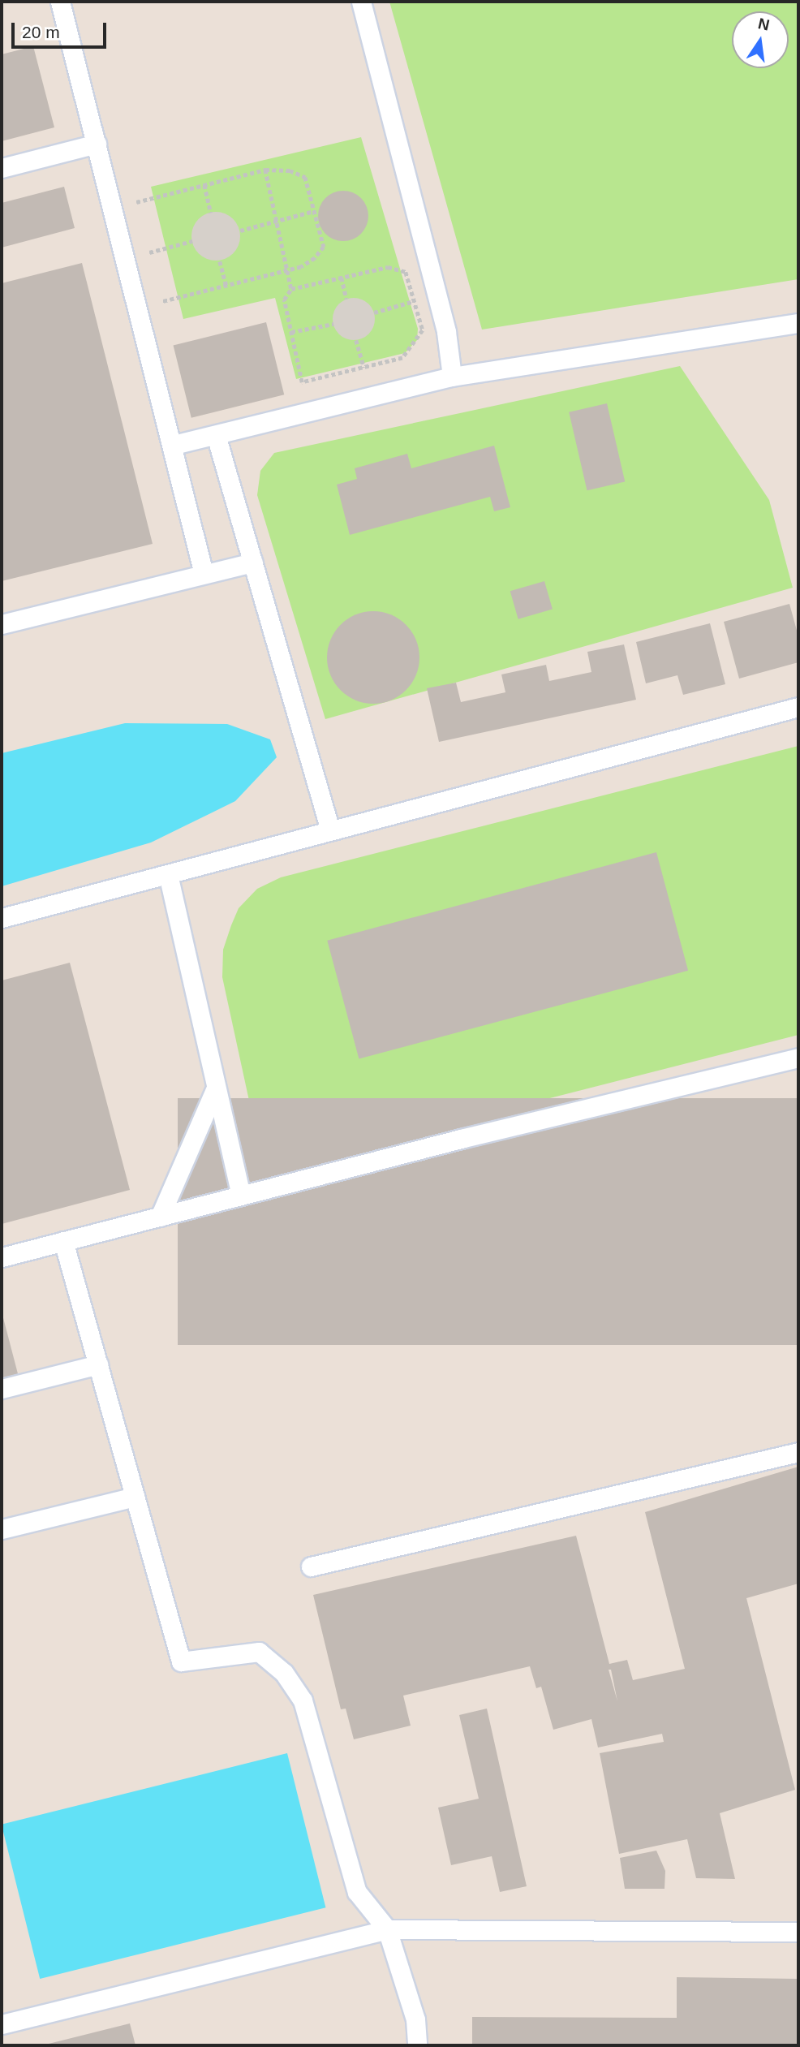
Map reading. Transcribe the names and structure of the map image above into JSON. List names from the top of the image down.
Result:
{
  "scale_bar": "20 m",
  "north": "top"
}
